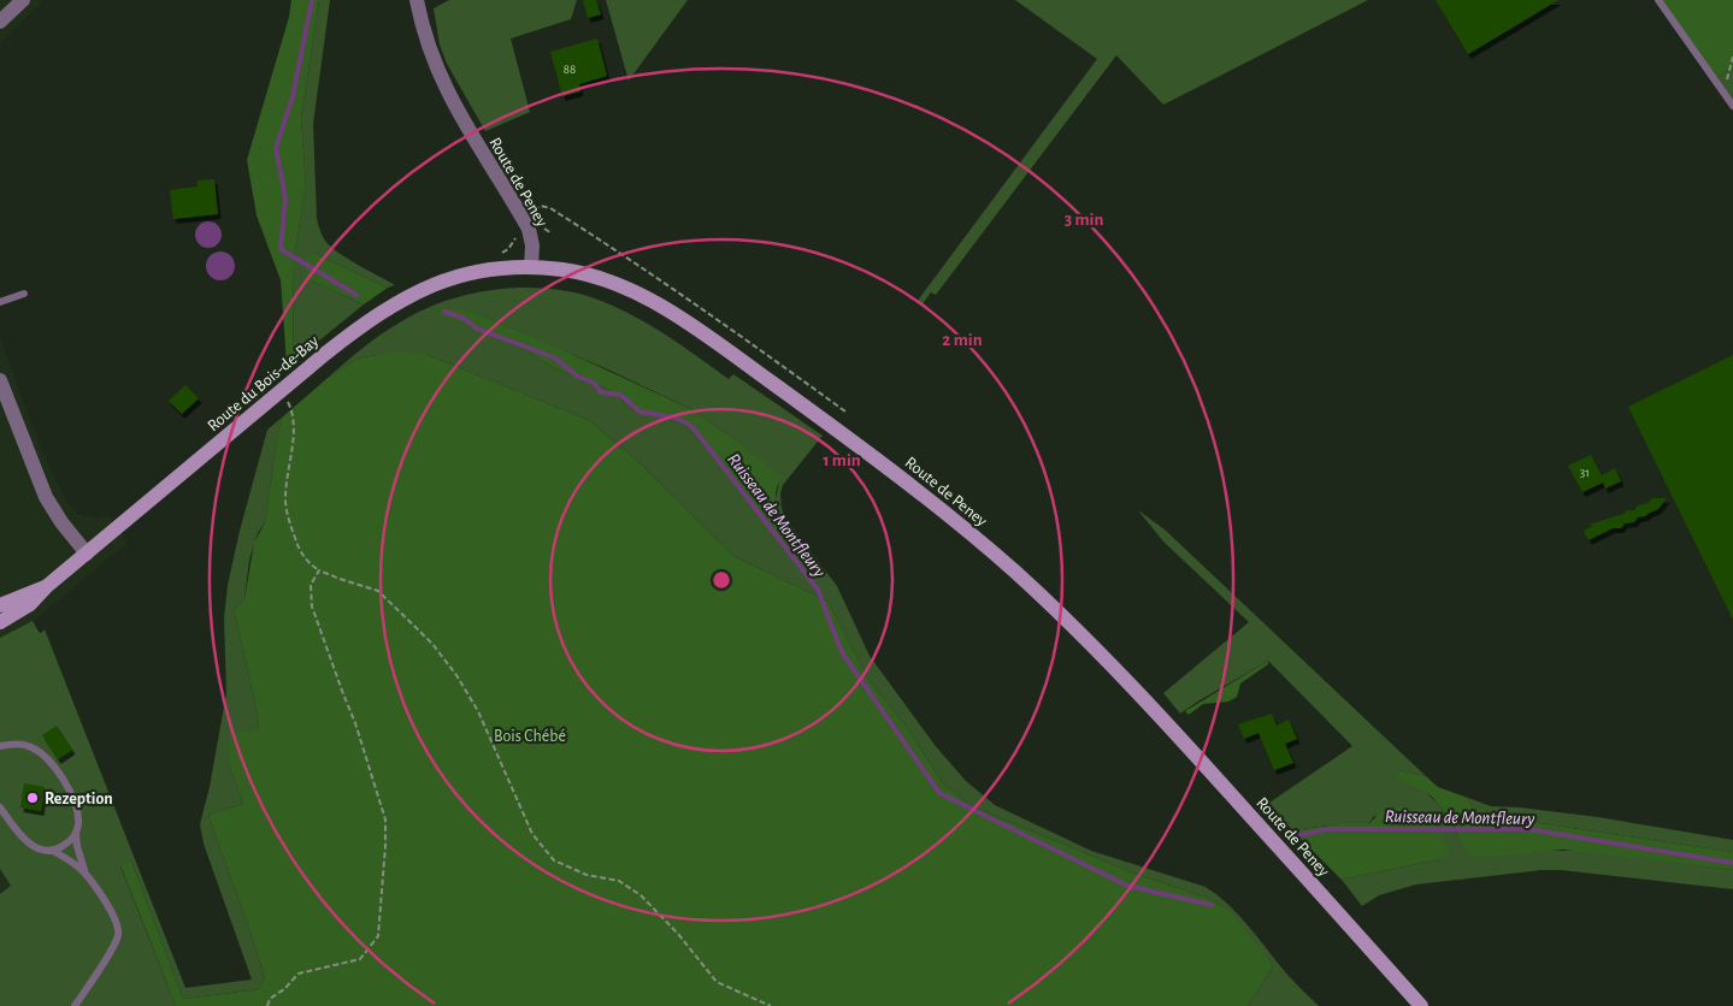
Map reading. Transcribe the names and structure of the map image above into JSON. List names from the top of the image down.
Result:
{
  "streets": {
    "main road": ["Route de Peney", "Route du Bois-de-Bay"]
  },
  "crossings": [
    ["Route de Peney", "Route du Bois-de-Bay"]
  ],
  "water": ["Ruisseau de Montfleury"],
  "parks": ["Bois Chébé"],
  "places": ["Rezeption"],
  "house_numbers": ["88", "31"],
  "rings": ["3 min", "2 min", "1 min"]
}
